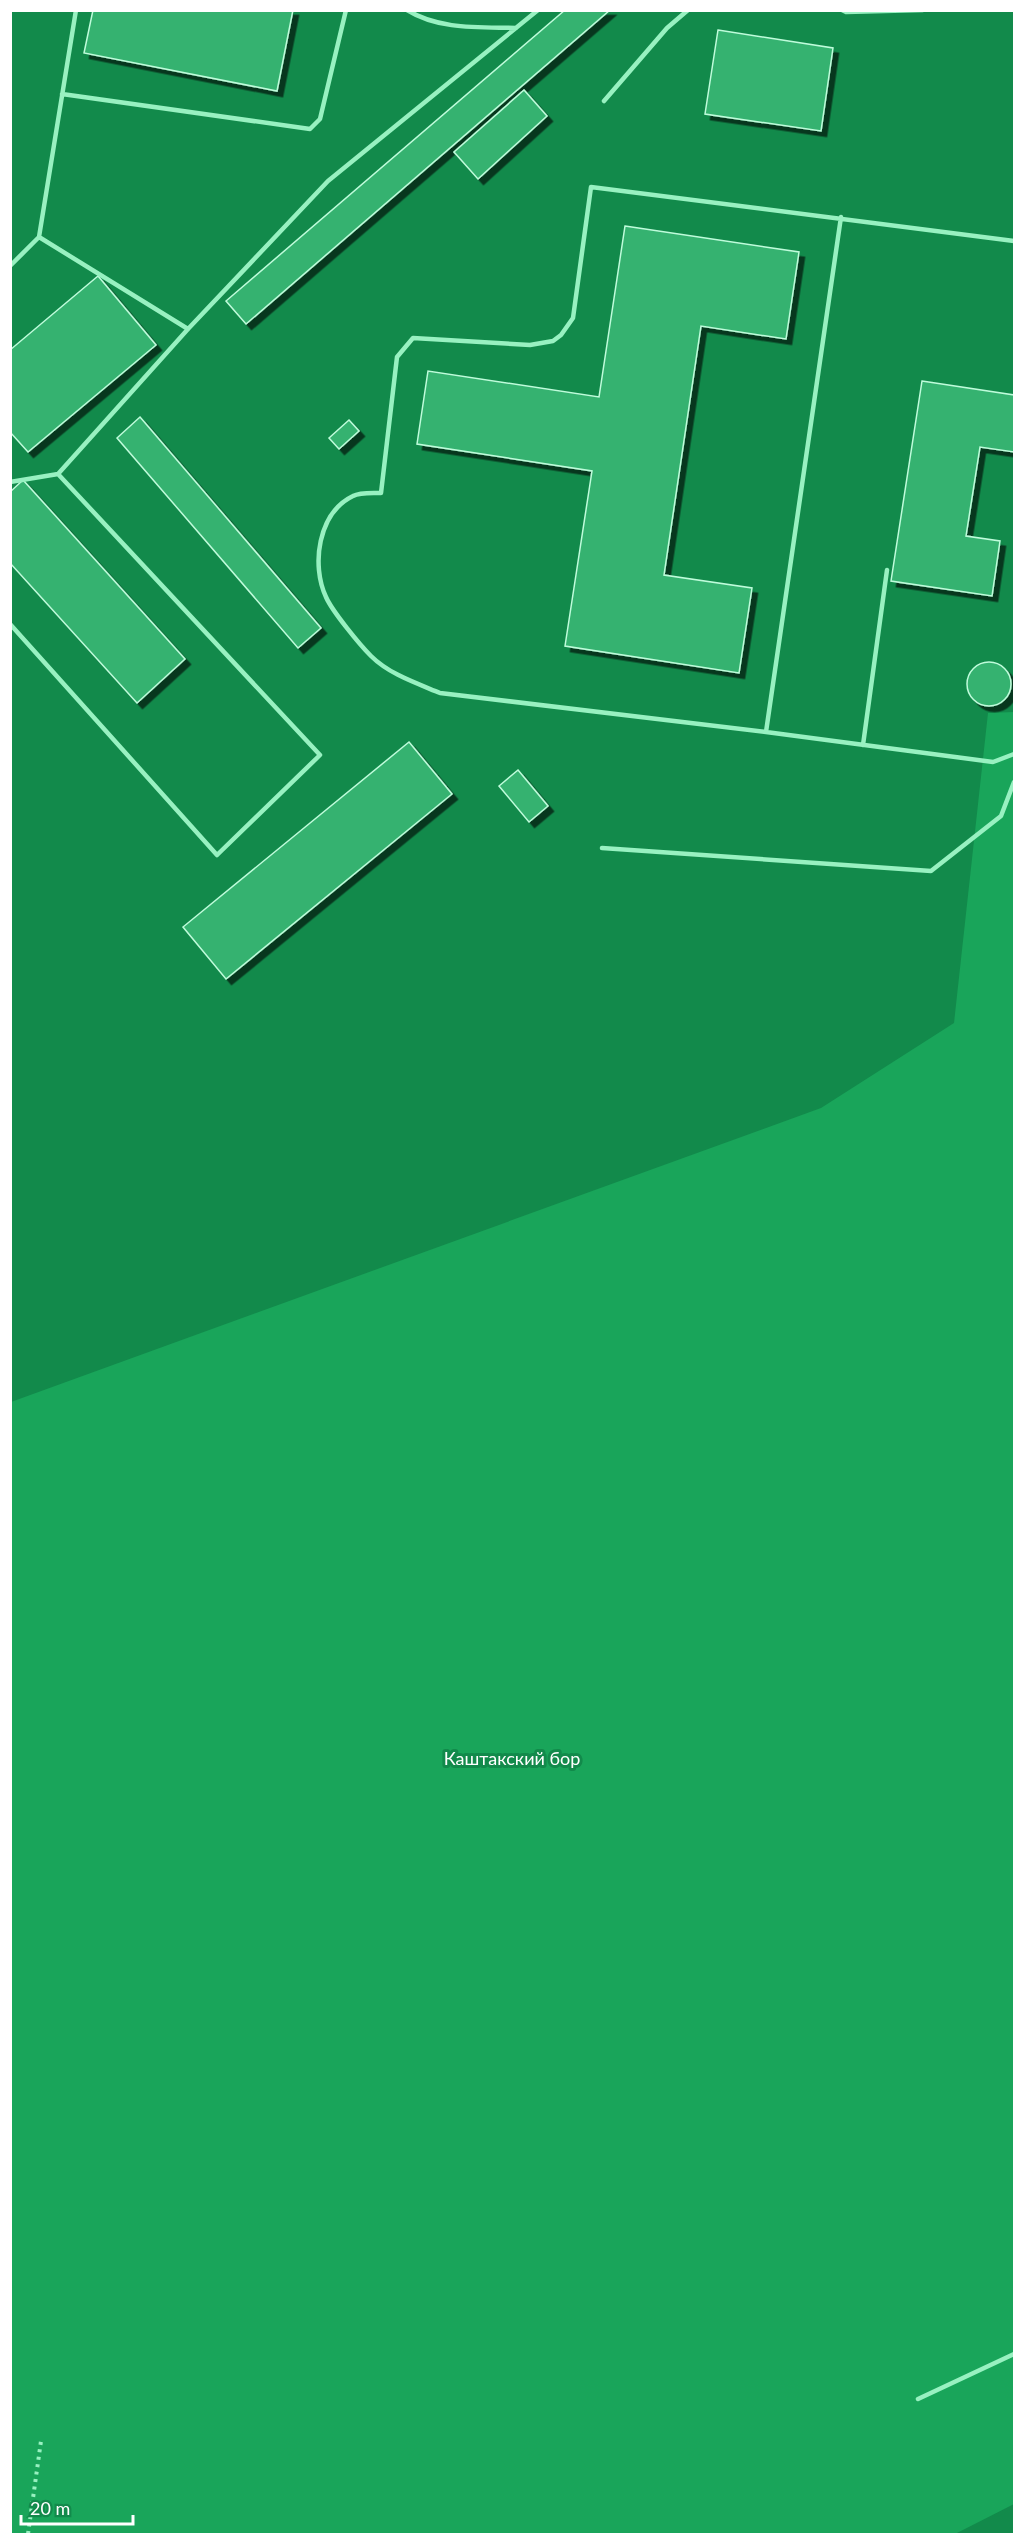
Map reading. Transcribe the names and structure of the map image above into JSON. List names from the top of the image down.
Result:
{
  "parks": ["Каштакский бор"],
  "scale_bar": "20 m"
}
